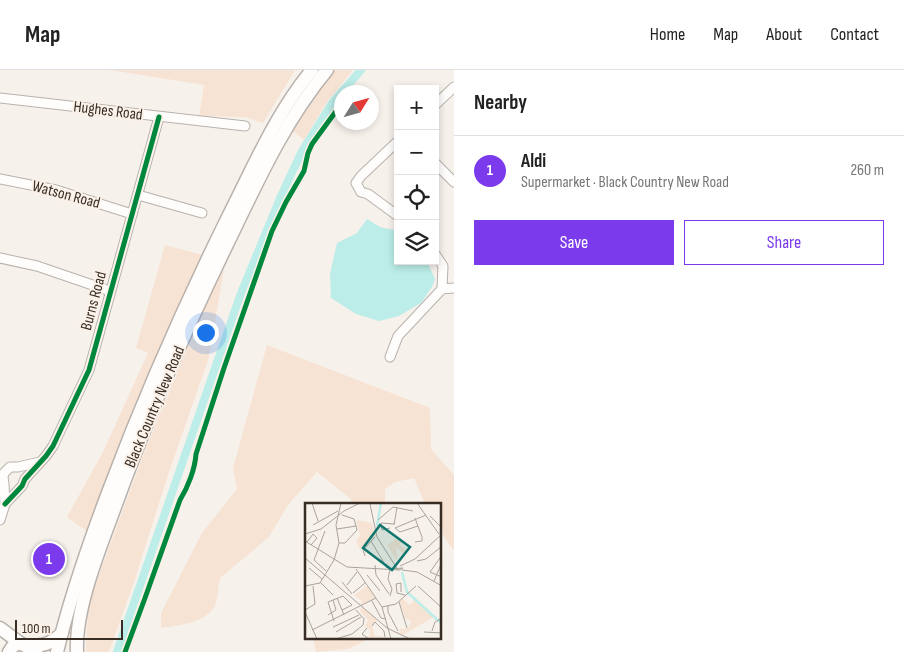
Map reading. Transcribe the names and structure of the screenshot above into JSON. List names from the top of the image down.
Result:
{
  "streets": {
    "highway": ["Black Country New Road"],
    "street": ["Hughes Road", "Watson Road", "Burns Road"]
  },
  "crossings": [
    ["Hughes Road", "Burns Road"],
    ["Watson Road", "Burns Road"]
  ],
  "scale_bar": "100 m",
  "north": "top right",
  "page": {
    "header": "Map",
    "nav": [
      "Home",
      "Map",
      "About",
      "Contact"
    ],
    "heading": "Nearby",
    "map_buttons": ["+", "−"],
    "list": [
      {
        "mark": "1",
        "name": "Aldi",
        "note": "Supermarket · Black Country New Road",
        "value": "260 m"
      }
    ],
    "buttons": ["Save", "Share"],
    "pins": "1",
    "scale": "100 m"
  }
}
